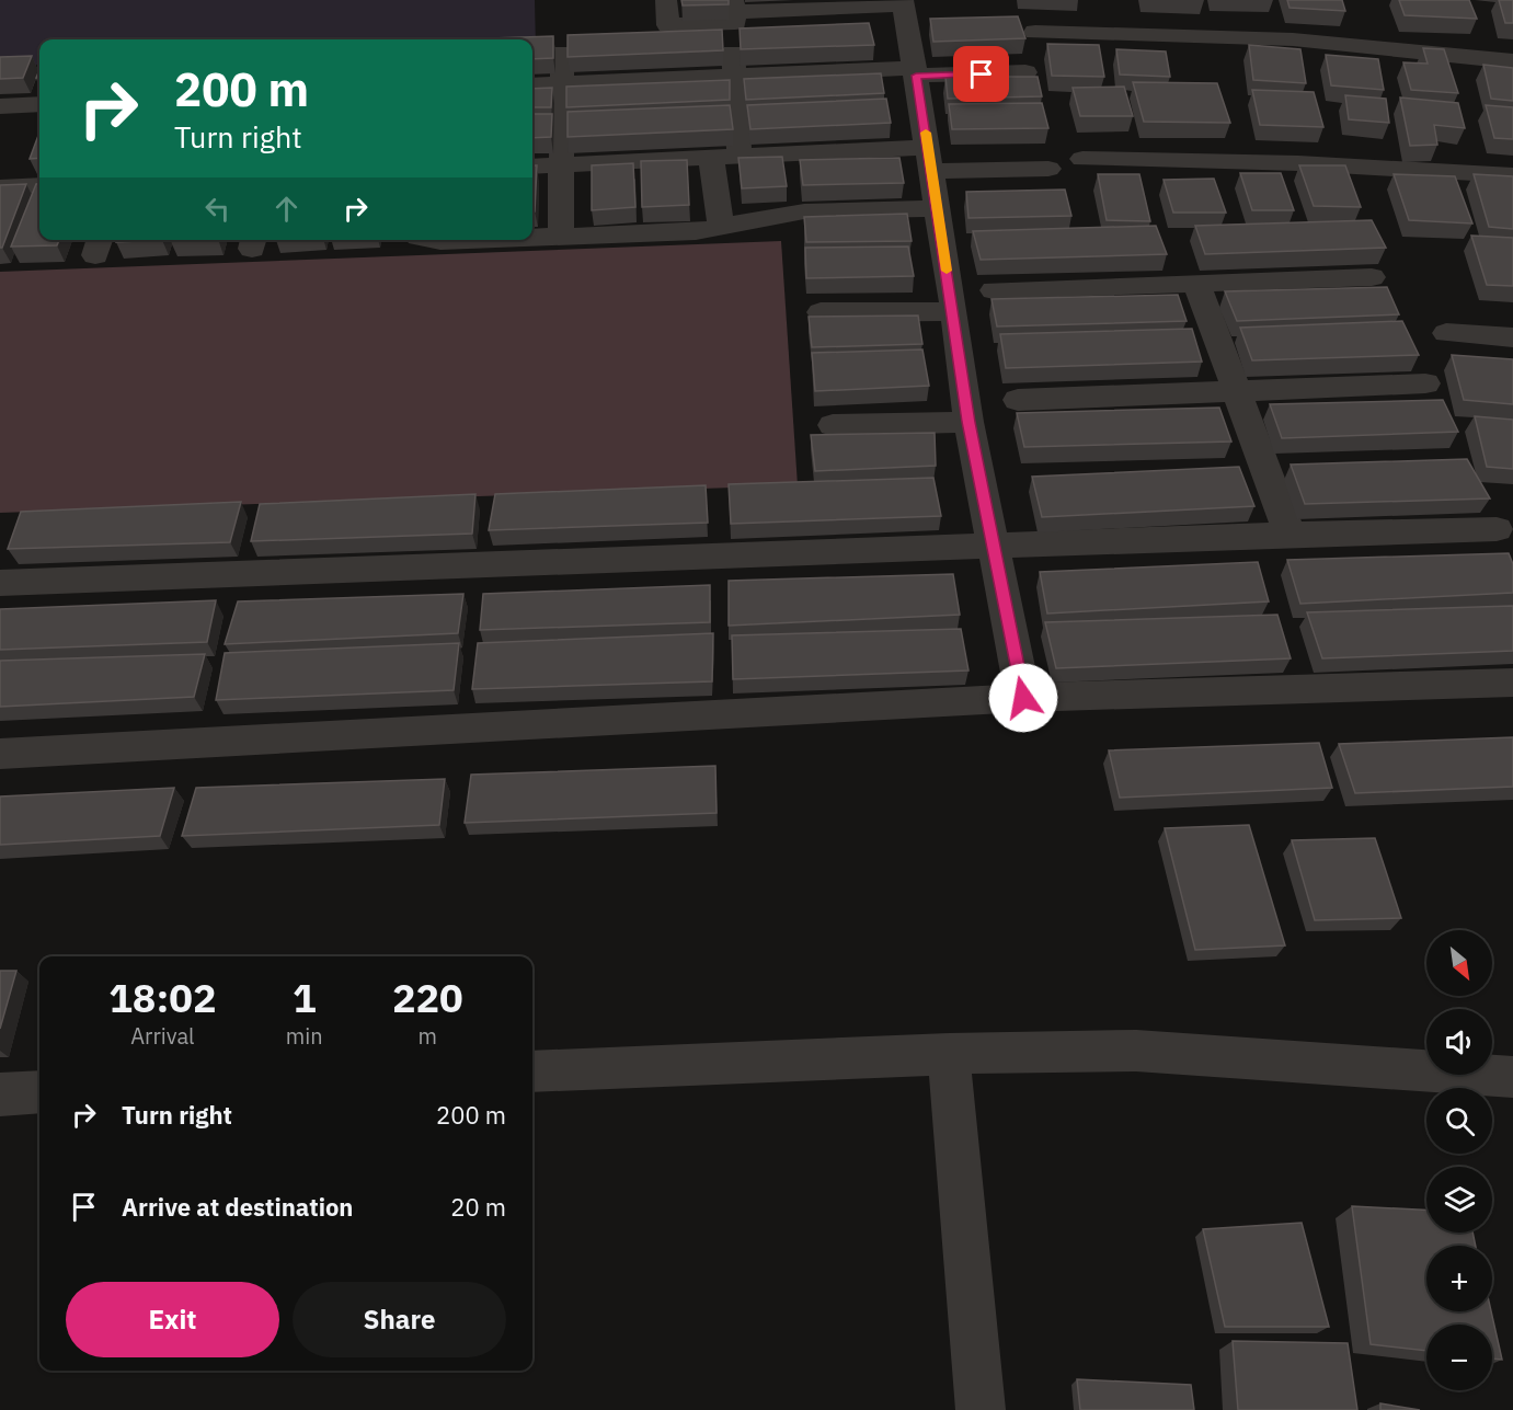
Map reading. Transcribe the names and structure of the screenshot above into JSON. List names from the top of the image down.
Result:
{
  "north": "bottom right",
  "page": {
    "turn": ["200 m", "Turn right"],
    "map_buttons": ["+", "−"],
    "eta": [
      "18:02",
      "Arrival",
      "1",
      "min",
      "220",
      "m"
    ],
    "list": [
      {
        "name": "Turn right",
        "value": "200 m"
      },
      {
        "name": "Arrive at destination",
        "value": "20 m"
      }
    ],
    "buttons": ["Exit", "Share"]
  }
}
